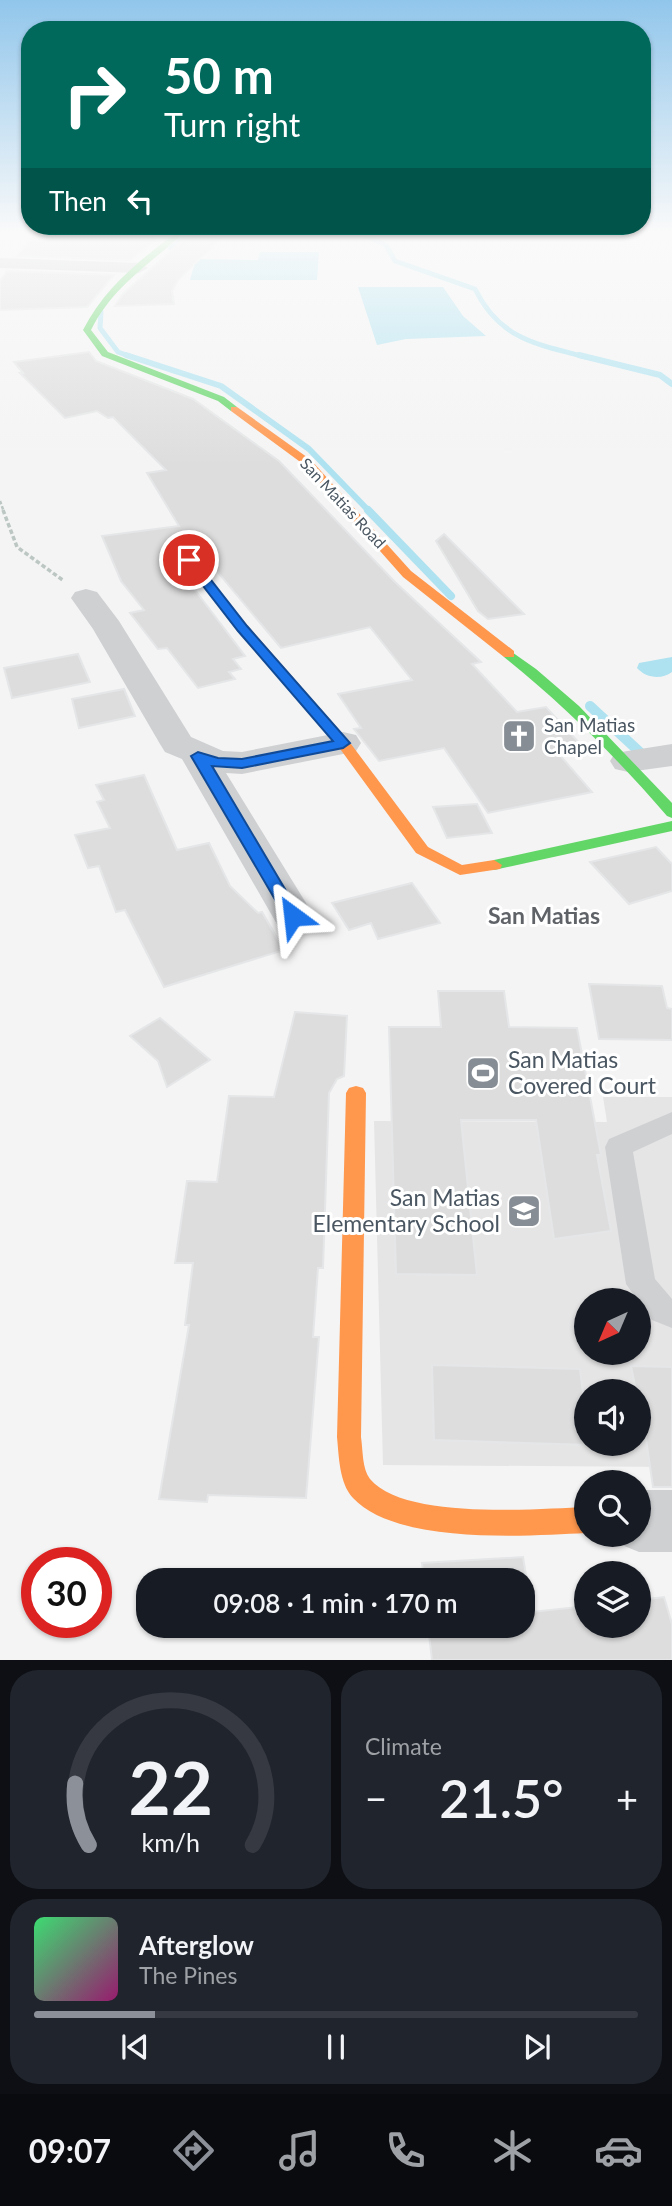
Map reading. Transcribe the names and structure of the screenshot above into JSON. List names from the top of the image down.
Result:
{
  "streets": {
    "street": ["San Matias Road"]
  },
  "districts": ["San Matias"],
  "places": {
    "church": ["San Matias Chapel"],
    "sports": ["San Matias Covered Court"],
    "school or university": ["San Matias Elementary School"]
  },
  "north": "bottom left",
  "page": {
    "turn": ["50 m", "Turn right"],
    "then": "Then",
    "limit": "30",
    "trip": "09:08 · 1 min · 170 m",
    "tile": "Climate",
    "heat": ["−", "21.5°", "+"],
    "song": ["Afterglow", "The Pines"],
    "tabs": "09:07",
    "gauge": ["22", "km/h"]
  }
}
